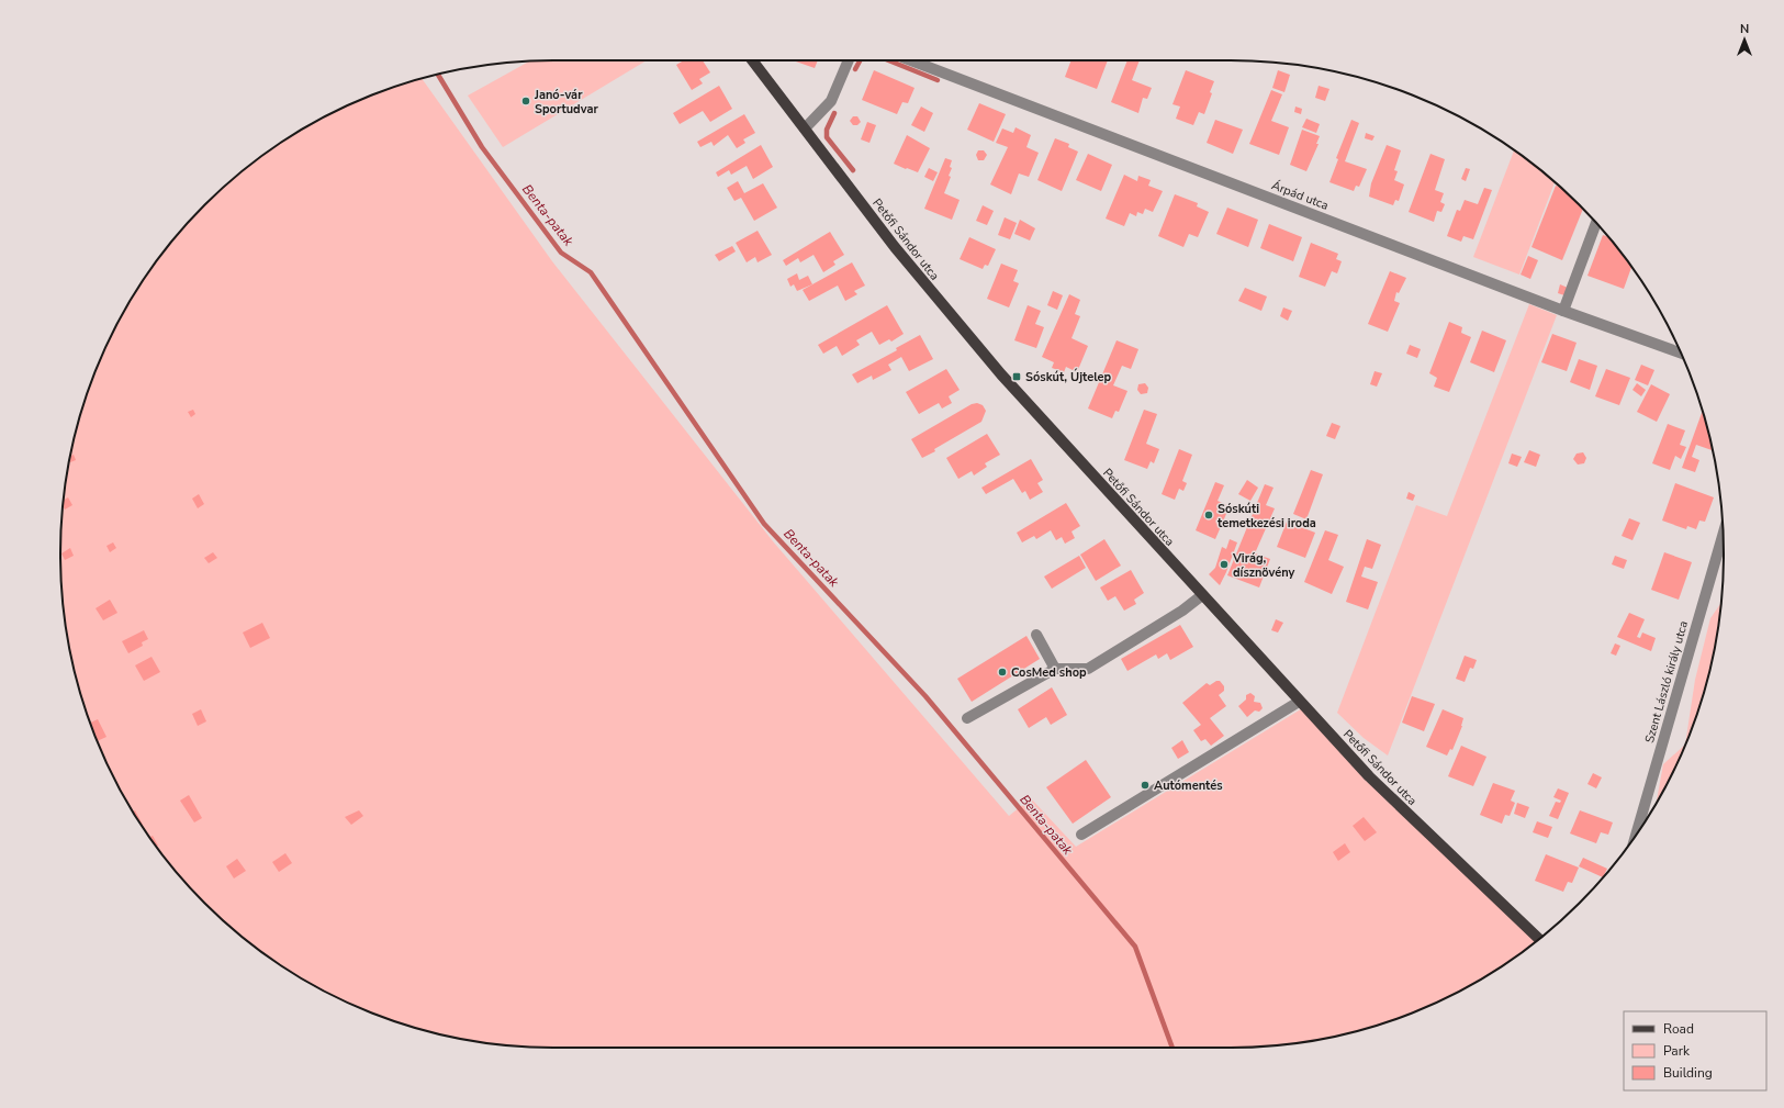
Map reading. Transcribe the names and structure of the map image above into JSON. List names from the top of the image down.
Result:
{
  "streets": {
    "main road": ["Petőfi Sándor utca"],
    "street": ["Árpád utca", "Szent László király utca"]
  },
  "water": ["Benta-patak"],
  "places": {
    "other": [
      "Janó-vár Sportudvar",
      "Sóskúti temetkezési iroda",
      "Virág, dísznövény",
      "CosMed shop",
      "Autómentés"
    ],
    "transit": ["Sóskút, Újtelep"]
  },
  "legend": ["Road", "Park", "Building"],
  "north": "top"
}
